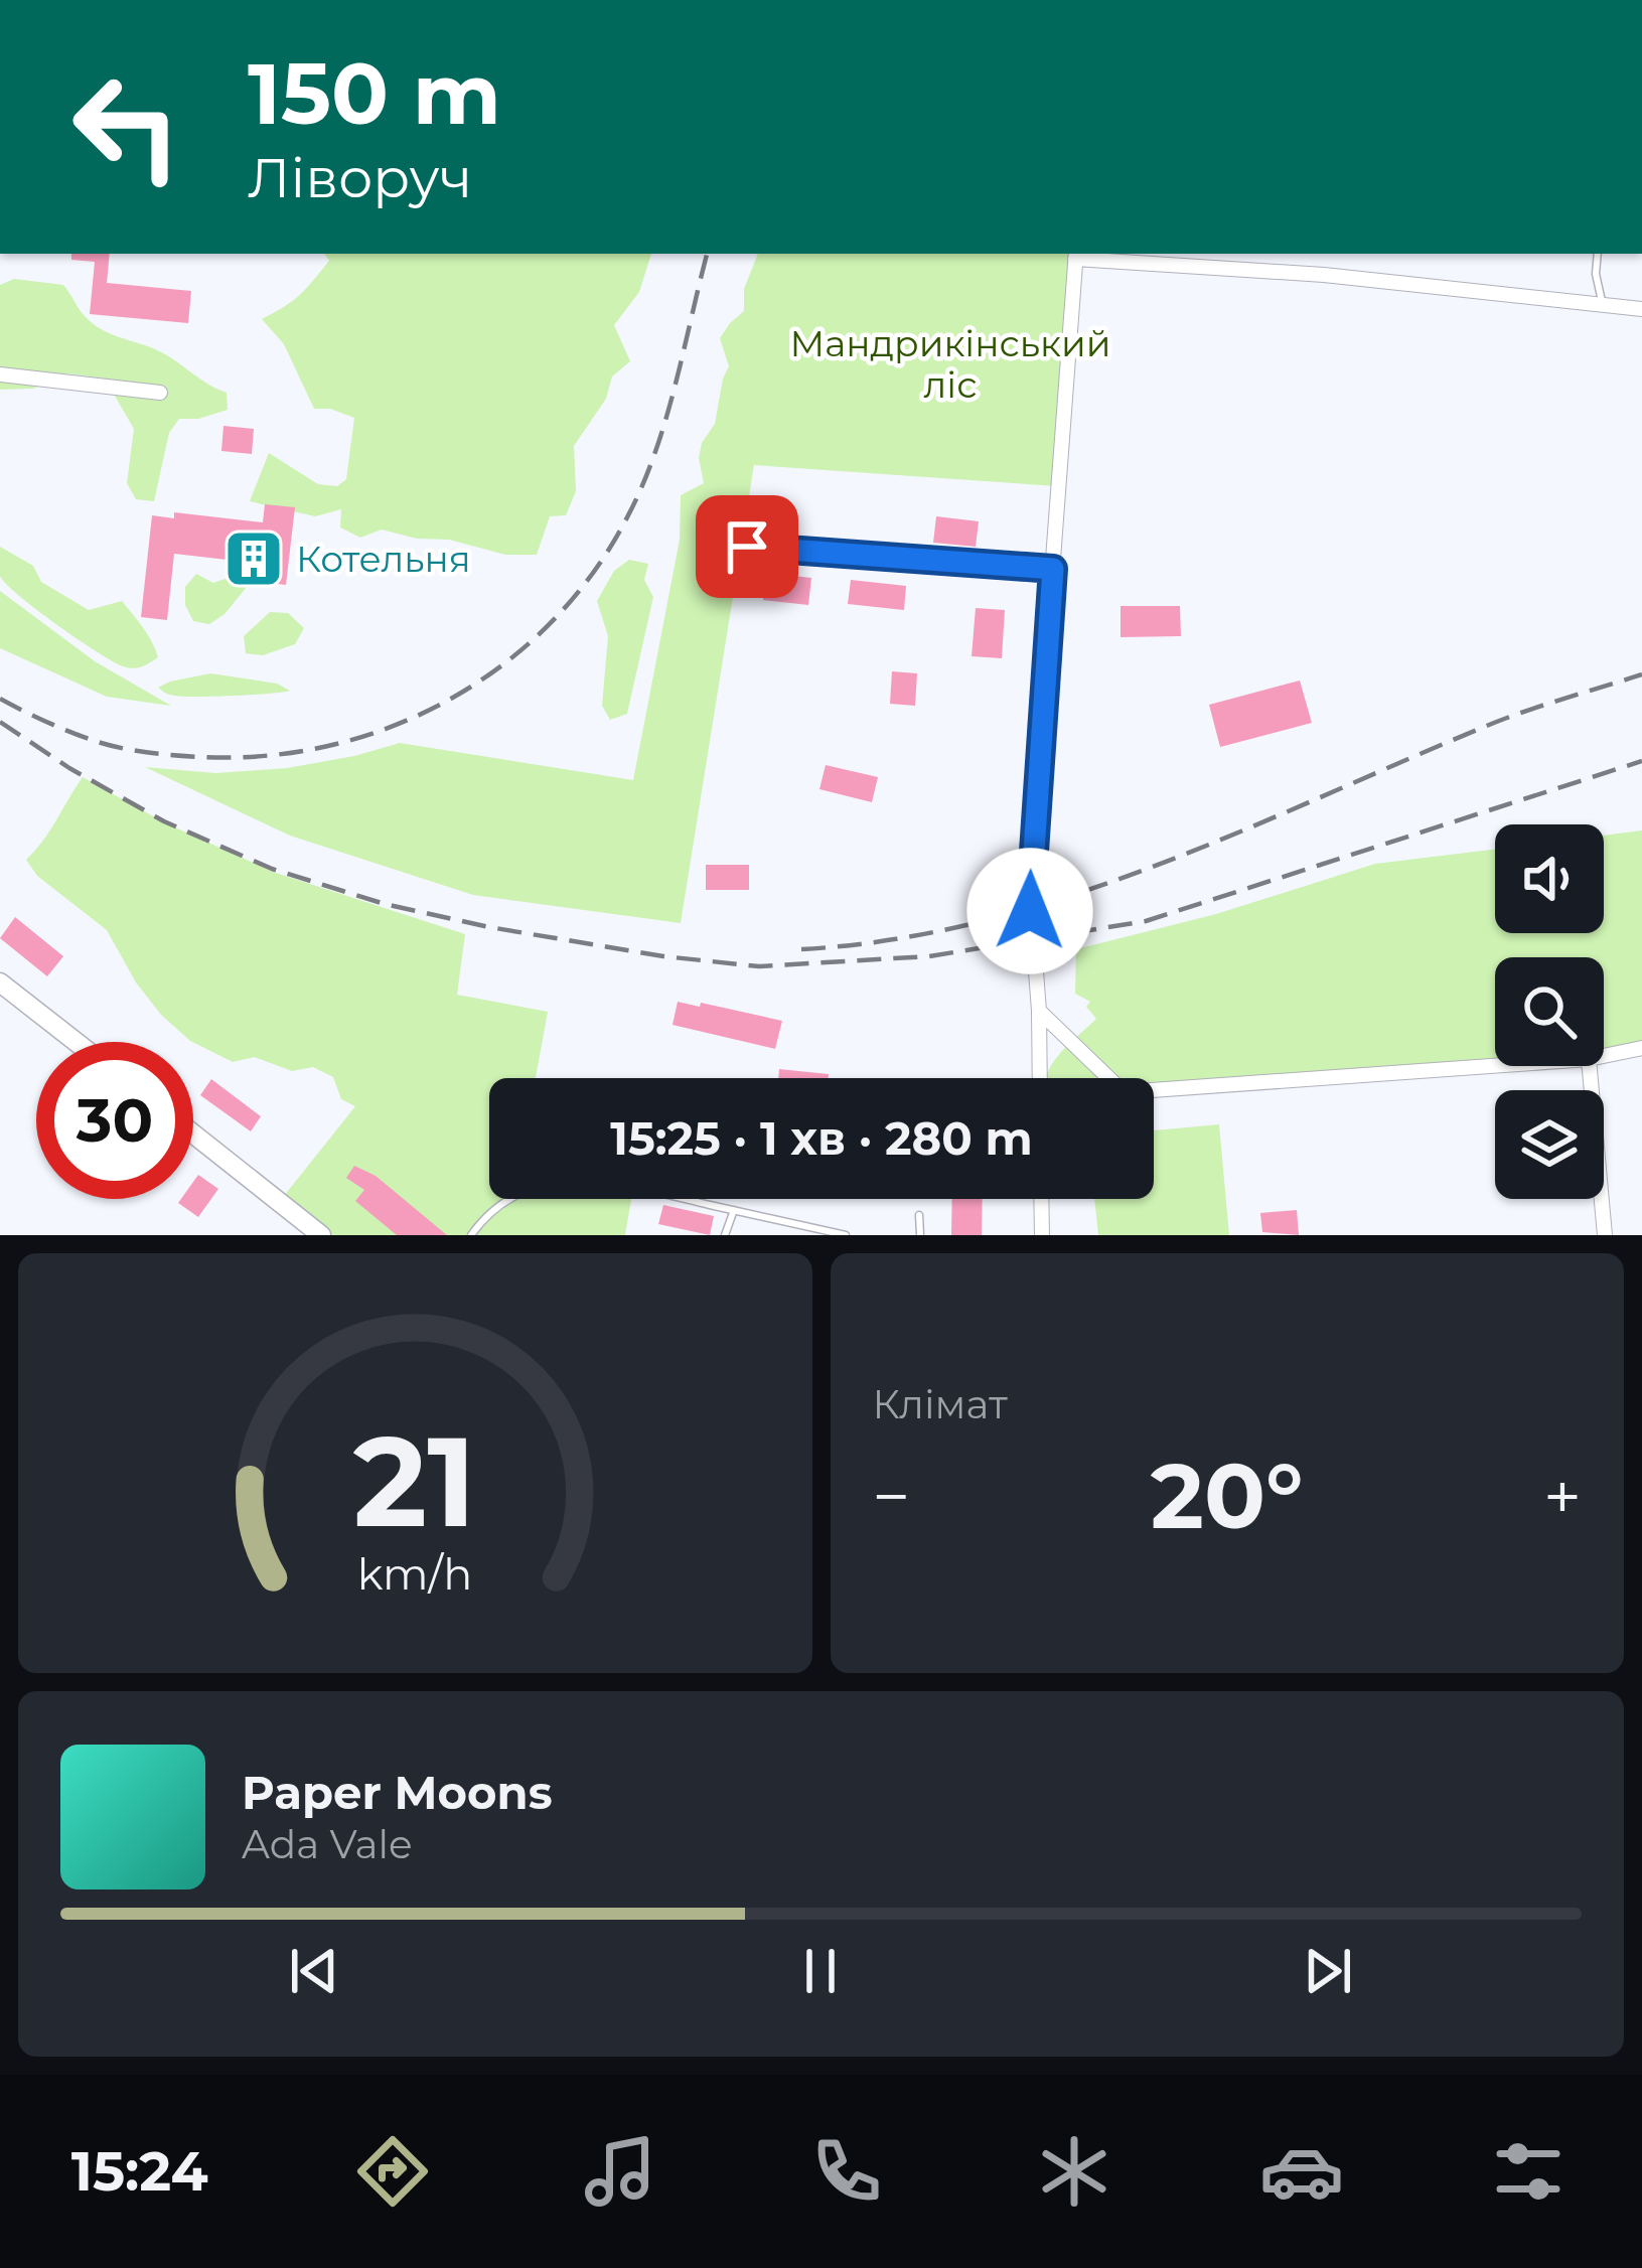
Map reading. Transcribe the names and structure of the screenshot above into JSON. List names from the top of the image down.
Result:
{
  "parks": ["Мандрикінський ліс"],
  "places": {
    "building": ["Котельня"]
  },
  "page": {
    "turn": ["150 m", "Ліворуч"],
    "limit": "30",
    "trip": "15:25 · 1 хв · 280 m",
    "tile": "Клімат",
    "heat": ["−", "20°", "+"],
    "song": ["Paper Moons", "Ada Vale"],
    "tabs": "15:24",
    "gauge": ["21", "km/h"]
  }
}
